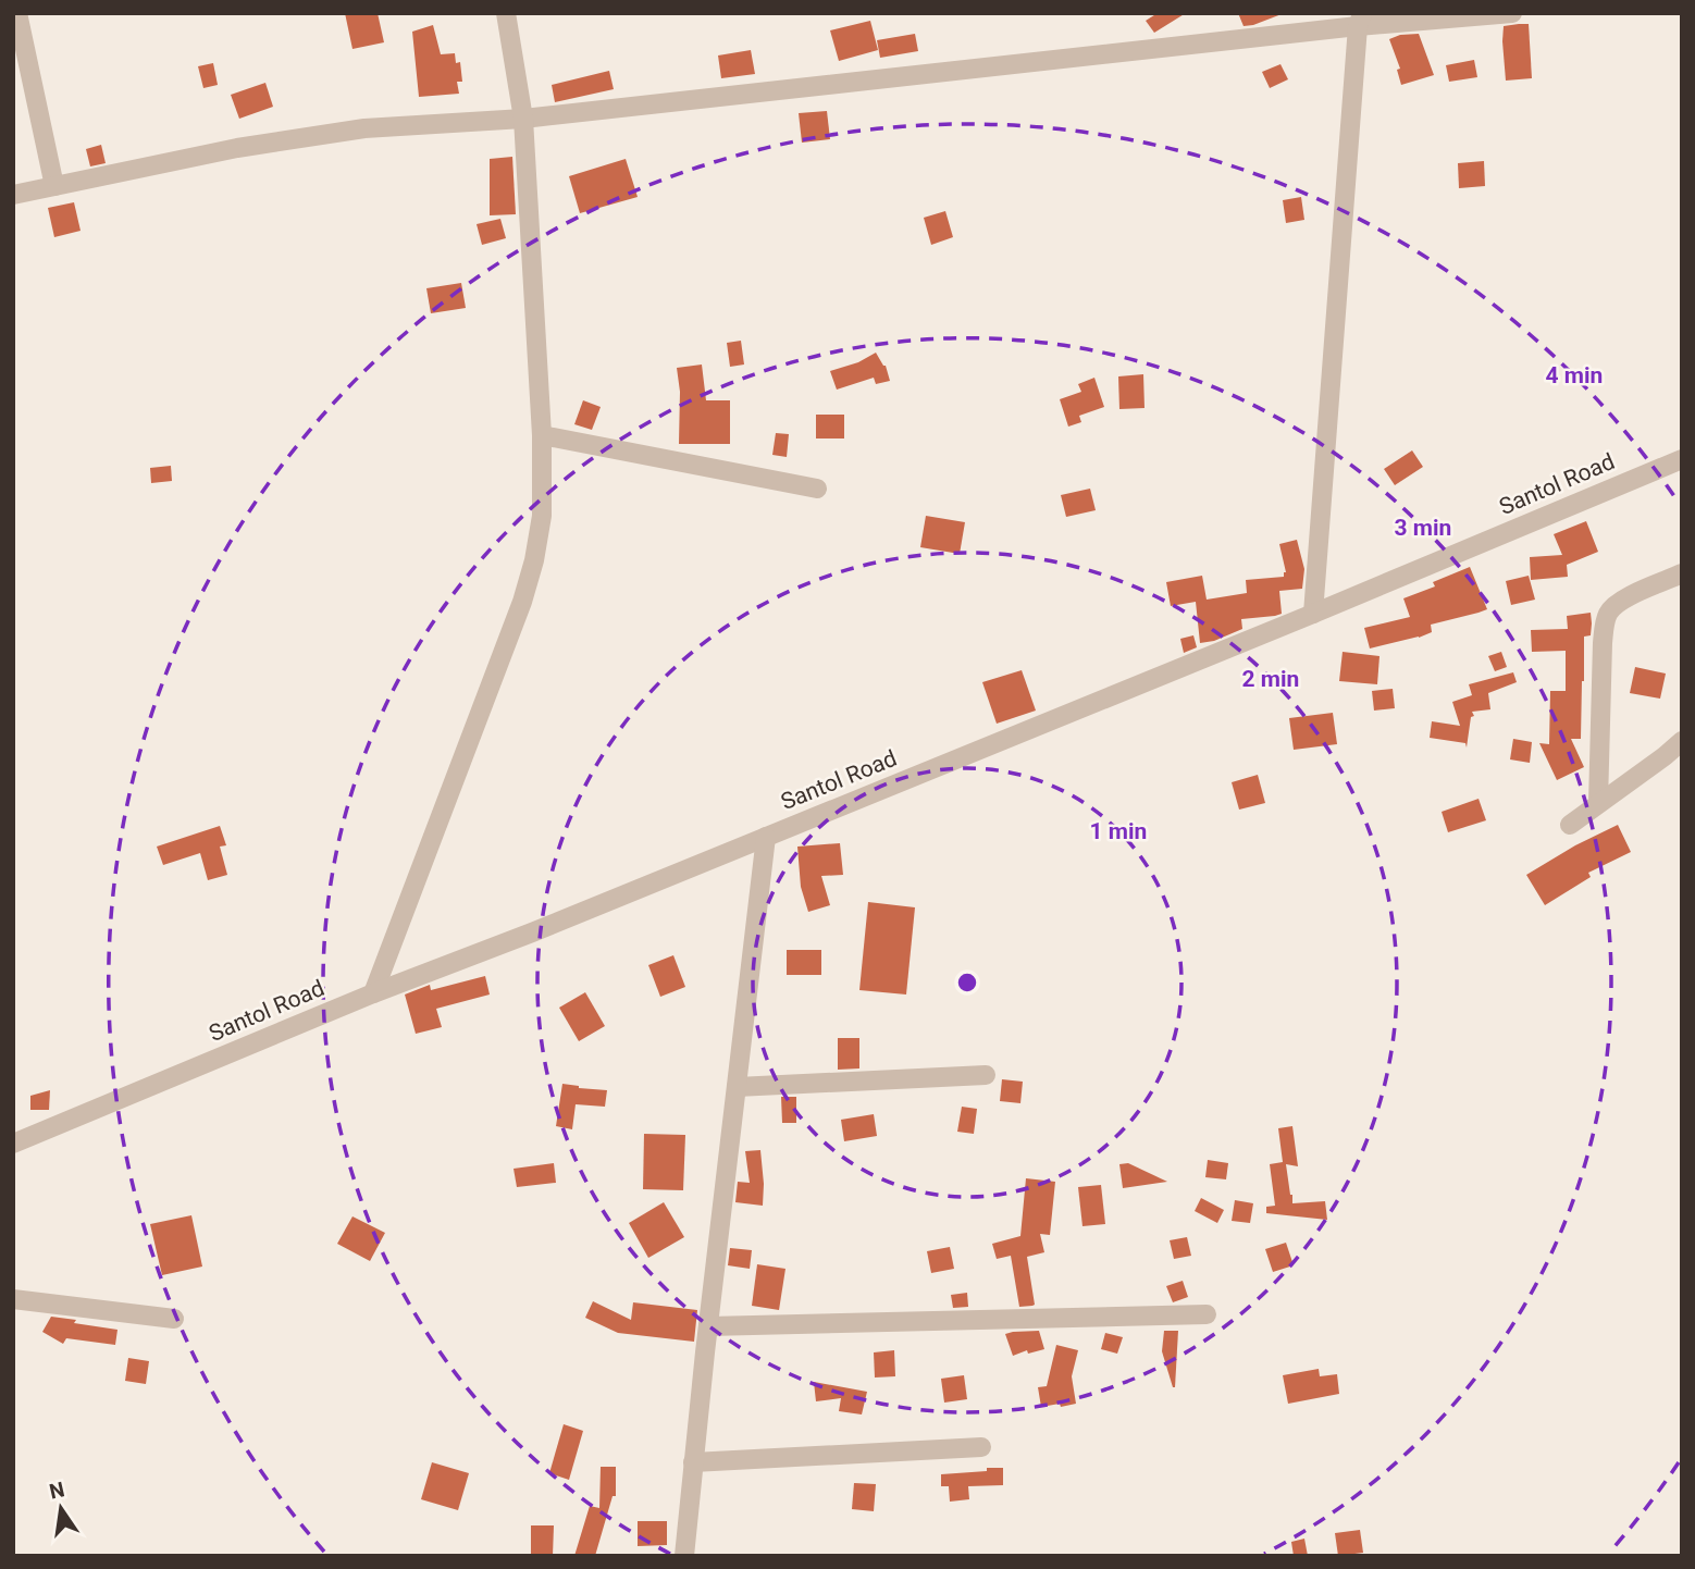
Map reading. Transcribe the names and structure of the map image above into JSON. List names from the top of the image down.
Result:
{
  "streets": {
    "street": ["Santol Road"]
  },
  "north": "top",
  "rings": [
    "4 min",
    "3 min",
    "2 min",
    "1 min"
  ]
}
